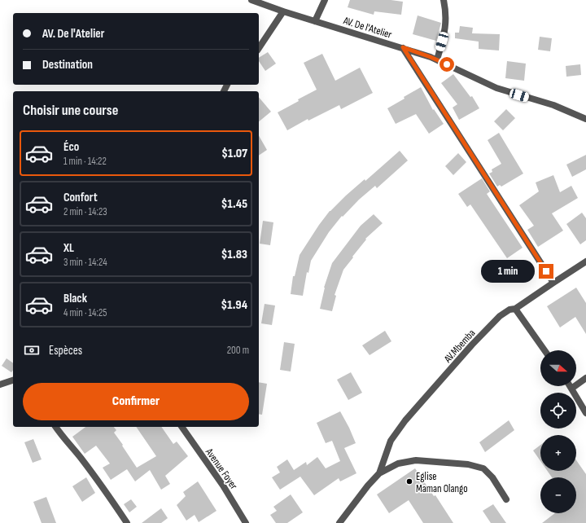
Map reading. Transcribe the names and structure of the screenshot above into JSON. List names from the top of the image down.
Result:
{
  "streets": {
    "street": ["AV. De l'Atelier", "AV.Mbemba", "Avenue Foyer"]
  },
  "places": ["Eglise Maman Olango"],
  "north": "right",
  "page": {
    "banner": ["AV. De l'Atelier", "Destination"],
    "heading": "Choisir une course",
    "list": [
      {
        "name": "Éco",
        "note": "1 min · 14:22",
        "value": "$1.07"
      },
      {
        "name": "Confort",
        "note": "2 min · 14:23",
        "value": "$1.45"
      },
      {
        "name": "XL",
        "note": "3 min · 14:24",
        "value": "$1.83"
      },
      {
        "name": "Black",
        "note": "4 min · 14:25",
        "value": "$1.94"
      }
    ],
    "bubble": "1 min",
    "pay": ["Espèces", "200 m"],
    "map_buttons": ["+", "−"],
    "buttons": "Confirmer"
  }
}
